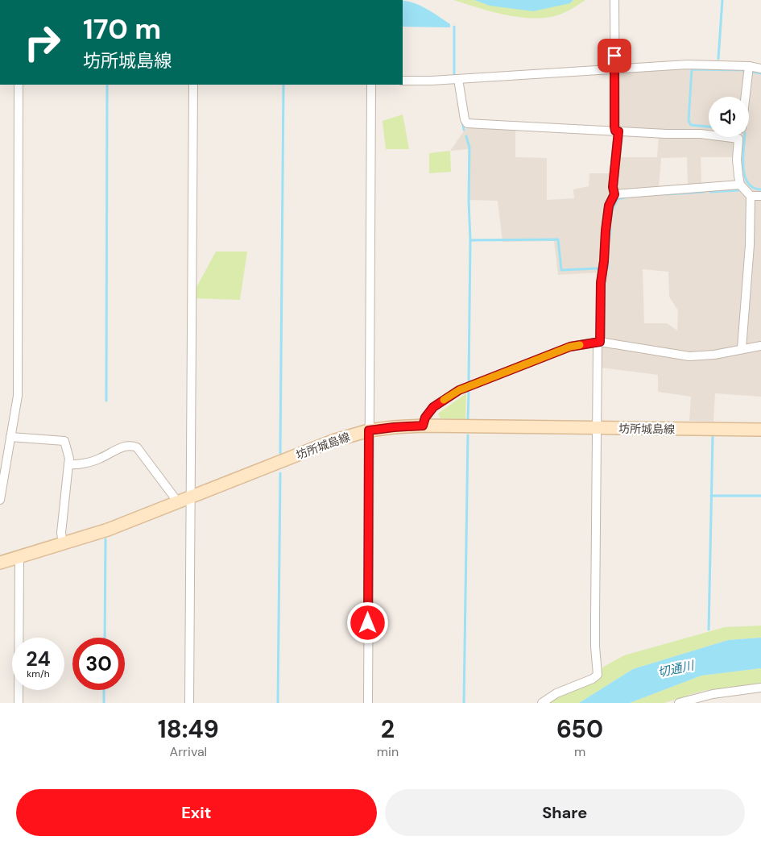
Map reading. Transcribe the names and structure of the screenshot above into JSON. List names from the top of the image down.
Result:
{
  "streets": {
    "main road": ["坊所城島線"]
  },
  "water": ["切通川"],
  "page": {
    "turn": ["170 m", "坊所城島線"],
    "speed": "24 km/h",
    "limit": "30",
    "eta": [
      "18:49",
      "Arrival",
      "2",
      "min",
      "650",
      "m"
    ],
    "buttons": ["Exit", "Share"]
  }
}
